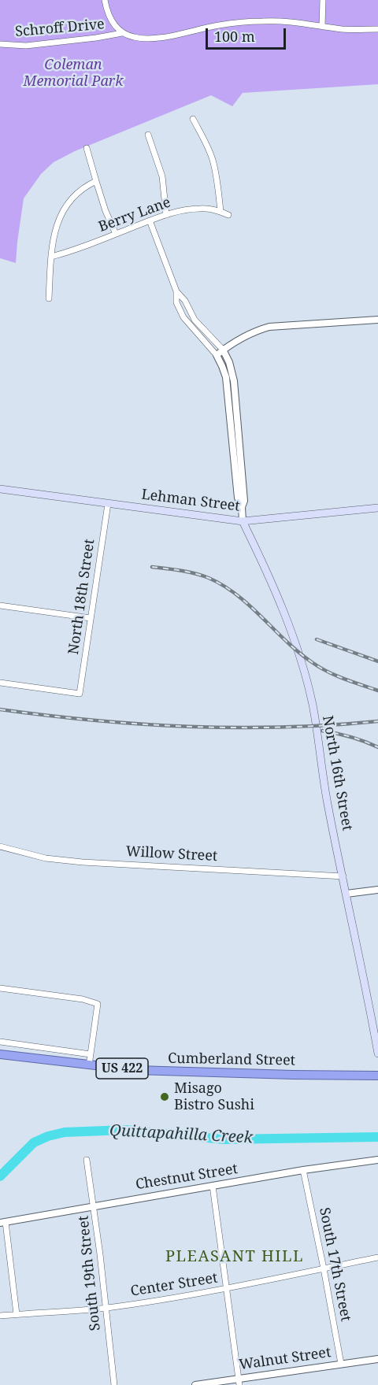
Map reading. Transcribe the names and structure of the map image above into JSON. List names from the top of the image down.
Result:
{
  "streets": {
    "highway": ["Cumberland Street", "US 422"],
    "main road": ["Lehman Street", "North 16th Street"],
    "street": [
      "Schroff Drive",
      "Berry Lane",
      "North 18th Street",
      "Willow Street",
      "Chestnut Street",
      "South 17th Street",
      "South 19th Street",
      "Center Street",
      "Walnut Street"
    ]
  },
  "crossings": [
    ["Berry Lane", "North 16th Street"],
    ["Lehman Street", "North 18th Street"],
    ["Lehman Street", "North 16th Street"],
    ["North 16th Street", "Willow Street"],
    ["Chestnut Street", "South 17th Street"],
    ["Chestnut Street", "South 19th Street"],
    ["South 17th Street", "Center Street"],
    ["South 17th Street", "Walnut Street"],
    ["South 19th Street", "Center Street"]
  ],
  "districts": ["PLEASANT HILL"],
  "water": ["Quittapahilla Creek"],
  "parks": ["Coleman Memorial Park"],
  "places": ["Misago Bistro Sushi"],
  "scale_bar": "100 m"
}
